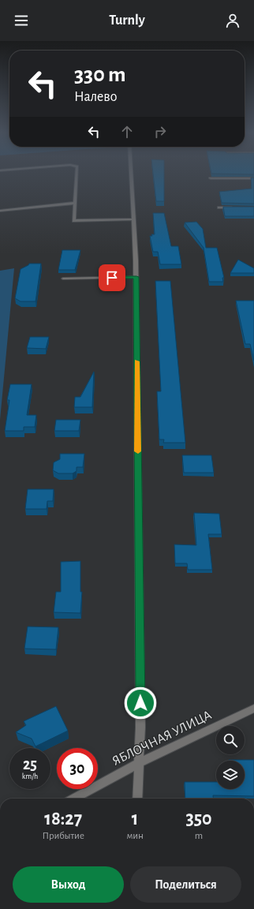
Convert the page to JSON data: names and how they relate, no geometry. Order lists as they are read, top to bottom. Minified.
{"streets":{"street":["ЯБЛОЧНАЯ УЛИЦА"]},"page":{"header":"Turnly","turn":["330 m","Налево"],"speed":"25 km/h","limit":"30","eta":["18:27","Прибытие","1","мин","350","m"],"buttons":["Выход","Поделиться"]}}
